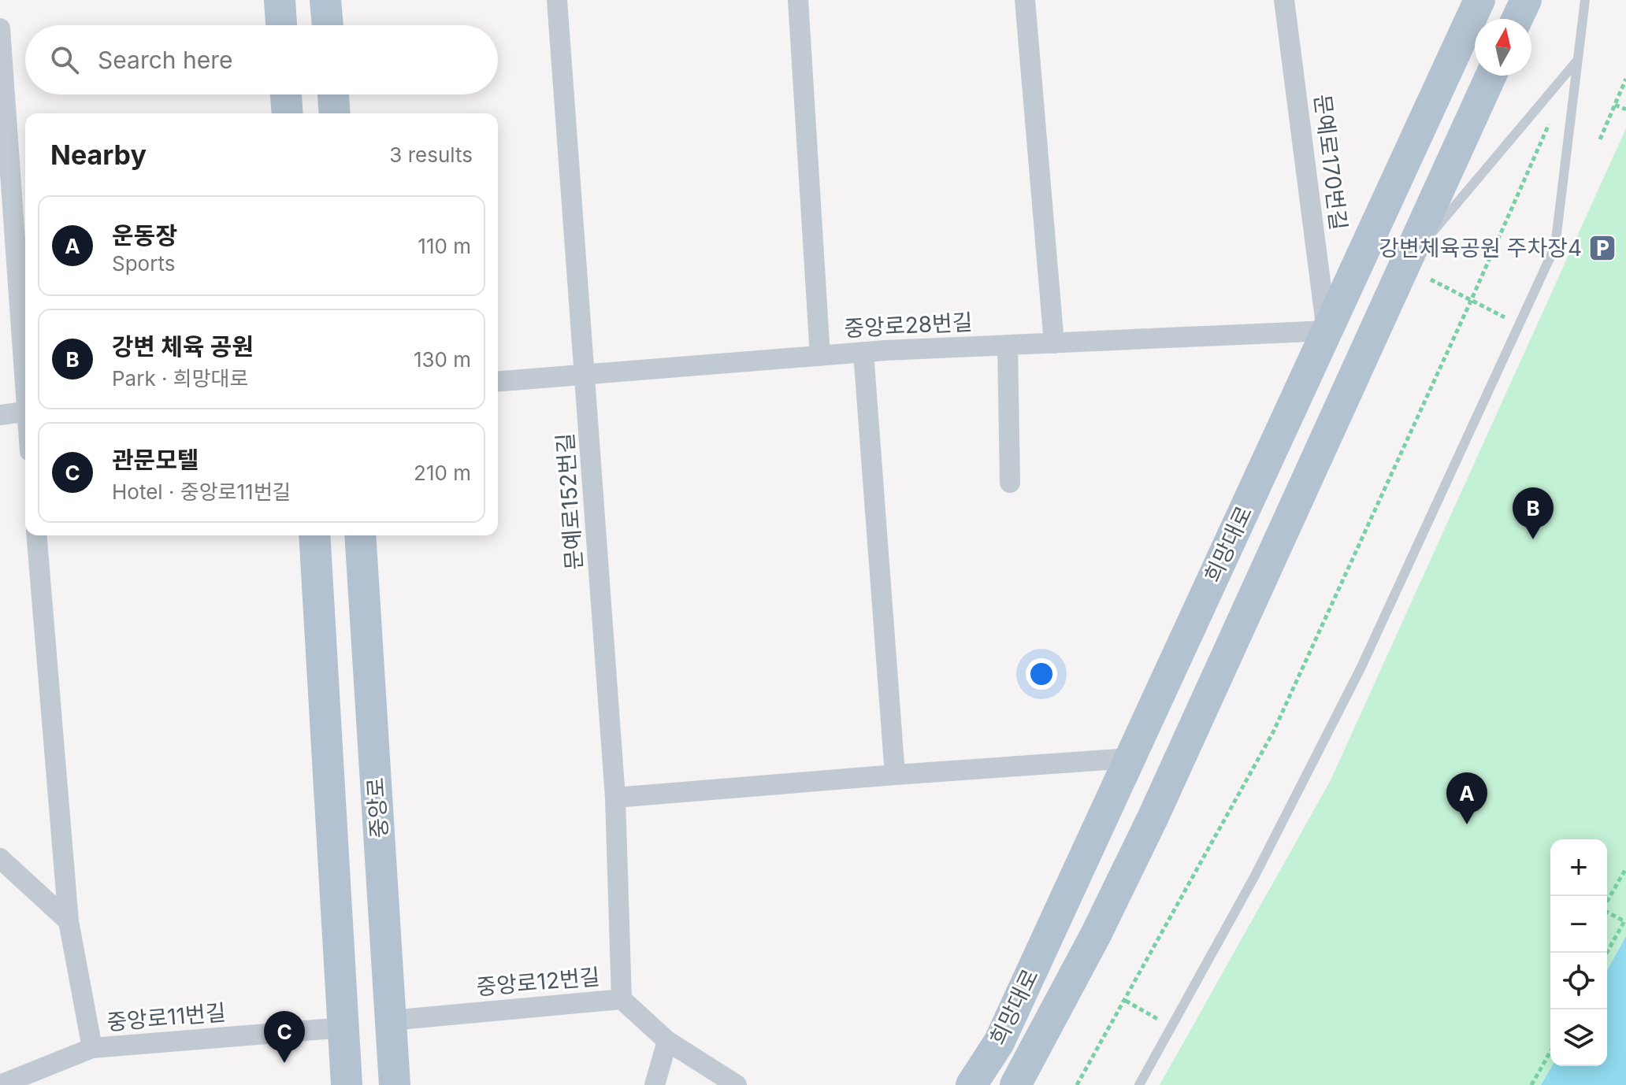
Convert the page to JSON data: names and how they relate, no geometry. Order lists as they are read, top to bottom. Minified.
{"streets":{"main road":["희망대로","중앙로"],"street":["문예로170번길","중앙로28번길","문예로152번길","중앙로12번길","중앙로11번길"]},"crossings":[["문예로170번길","중앙로28번길"],["문예로170번길","희망대로"],["중앙로28번길","문예로152번길"],["중앙로28번길","희망대로"],["문예로152번길","중앙로12번길"],["중앙로","중앙로12번길"]],"places":{"parking":["강변체육공원 주차장4"]},"north":"top","page":{"search":"Search here","heading":["Nearby","3 results"],"list":[{"mark":"A","name":"운동장","note":"Sports","value":"110 m"},{"mark":"B","name":"강변 체육 공원","note":"Park · 희망대로","value":"130 m"},{"mark":"C","name":"관문모텔","note":"Hotel · 중앙로11번길","value":"210 m"}],"pins":["B","A","C"],"map_buttons":["+","−"]}}
